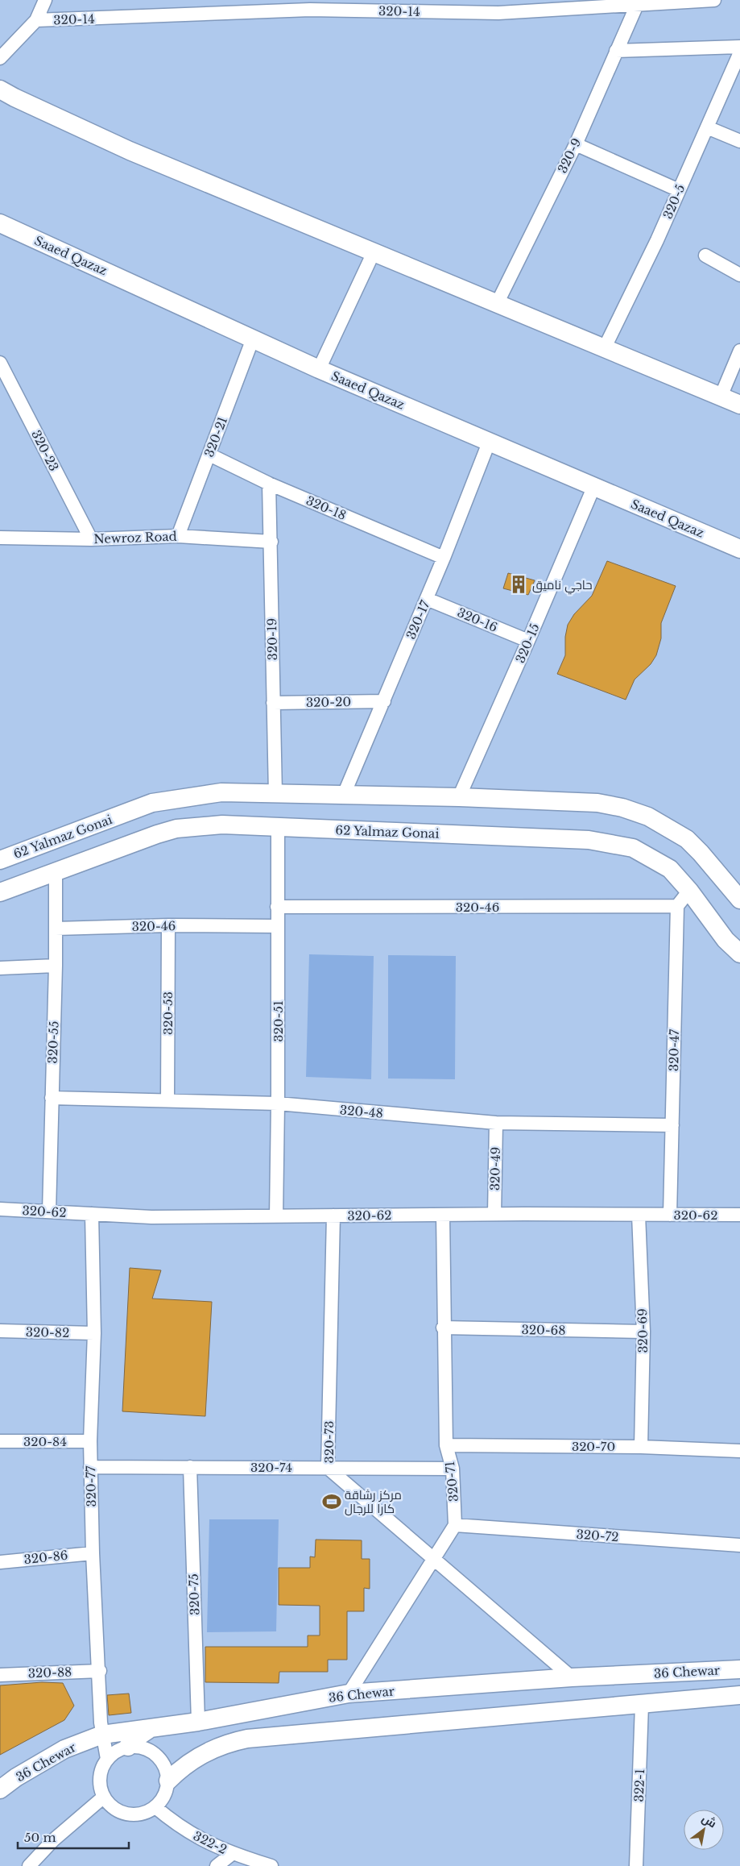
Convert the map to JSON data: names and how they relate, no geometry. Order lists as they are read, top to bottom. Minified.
{"streets":{"street":["320-14","320-9","320-5","Saaed Qazaz","320-21","320-23","320-18","Newroz Road","320-17","320-16","320-19","320-15","320-20","62 Yalmaz Gonai","320-46","320-53","320-51","320-55","320-47","320-48","320-49","320-62","320-68","320-69","320-82","320-84","320-73","320-70","320-74","320-71","320-77","320-72","320-86","320-75","36 Chewar","320-88","322-1","322-2"]},"crossings":[["320-14","320-9"],["Saaed Qazaz","320-21"],["Saaed Qazaz","320-17"],["Saaed Qazaz","320-15"],["320-21","320-18"],["320-21","Newroz Road"],["320-23","Newroz Road"],["320-18","320-17"],["320-18","320-19"],["Newroz Road","320-19"],["320-17","320-16"],["320-17","320-20"],["320-17","62 Yalmaz Gonai"],["320-16","320-15"],["320-19","320-20"],["320-19","62 Yalmaz Gonai"],["320-15","62 Yalmaz Gonai"],["62 Yalmaz Gonai","320-51"],["62 Yalmaz Gonai","320-55"],["320-46","320-53"],["320-46","320-51"],["320-46","320-55"],["320-46","320-47"],["320-53","320-48"],["320-51","320-48"],["320-51","320-62"],["320-55","320-48"],["320-55","320-62"],["320-47","320-48"],["320-47","320-62"],["320-48","320-49"],["320-49","320-62"],["320-62","320-69"],["320-62","320-73"],["320-62","320-71"],["320-62","320-77"],["320-68","320-69"],["320-68","320-71"],["320-69","320-70"],["320-82","320-77"],["320-84","320-77"],["320-73","320-74"],["320-73","36 Chewar"],["320-70","320-71"],["320-74","320-71"],["320-74","320-77"],["320-74","320-75"],["320-71","320-72"],["320-77","320-86"],["320-77","36 Chewar"],["320-77","320-88"],["320-77","322-2"],["320-75","36 Chewar"]],"places":{"building":["حاجي ناميق"],"sports":["مركز رشاقة كارا للرجال"]},"scale_bar":"50 m","north":"top right"}
